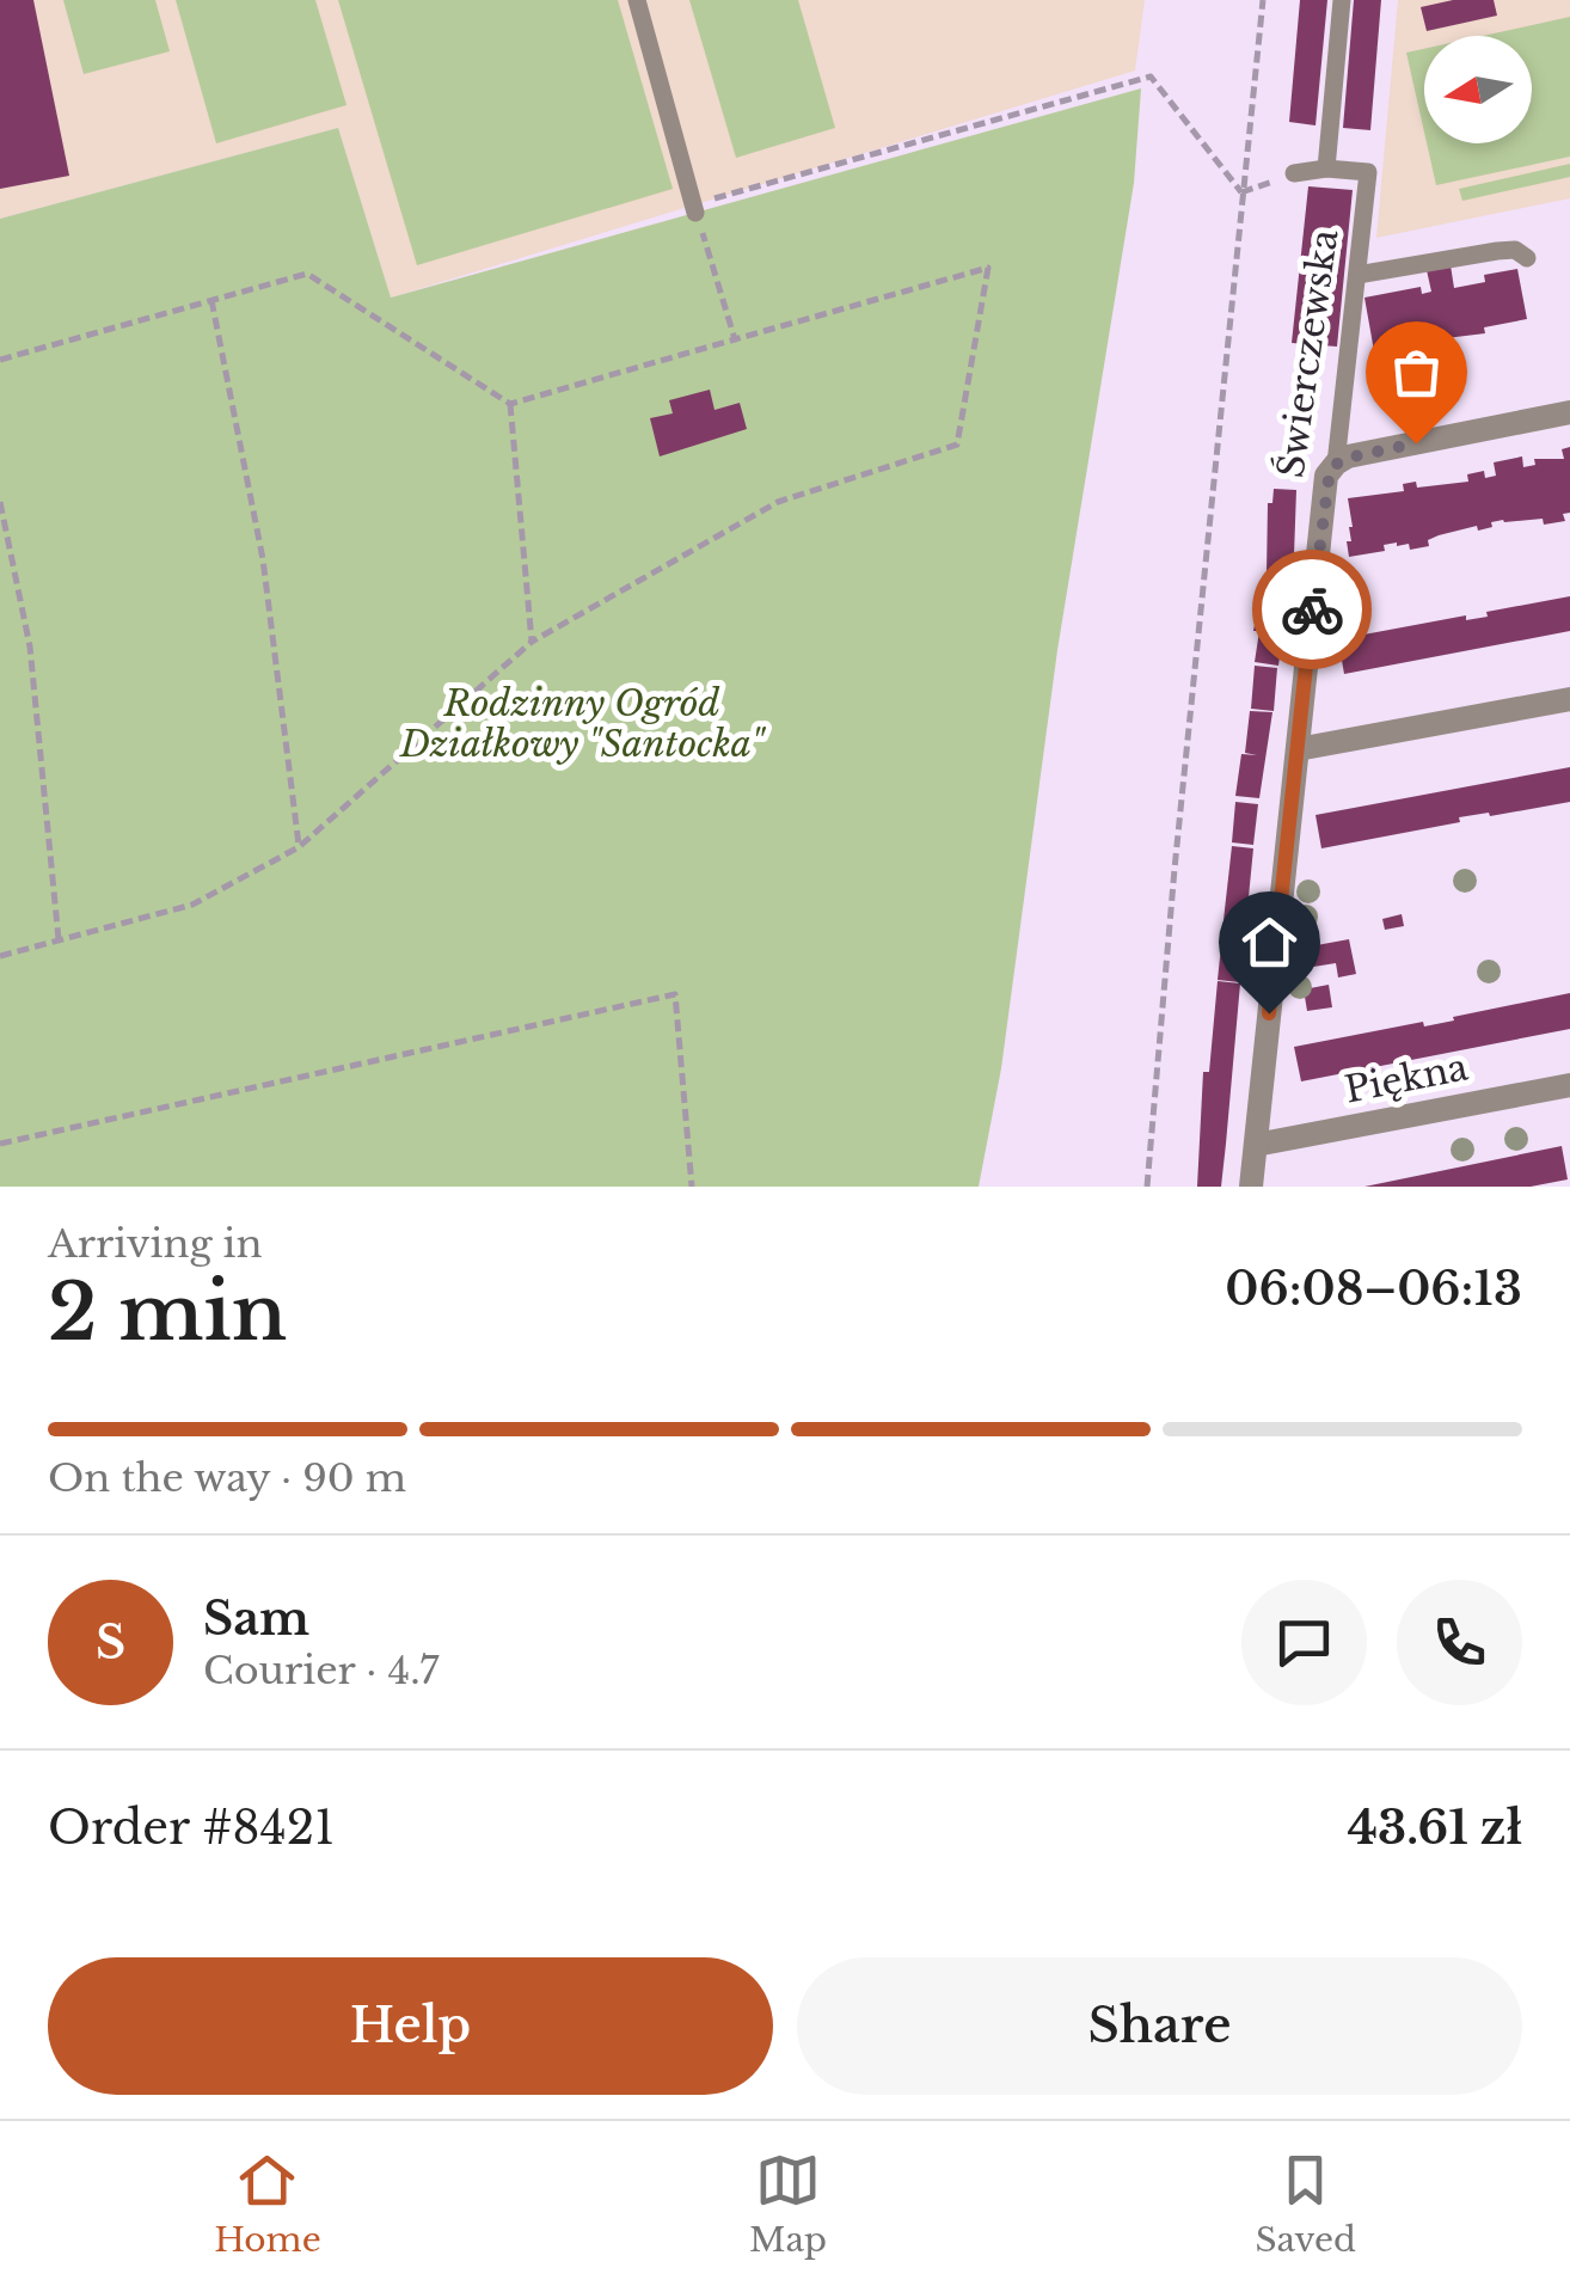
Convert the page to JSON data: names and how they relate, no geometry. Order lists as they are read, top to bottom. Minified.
{"streets":{"street":["Świerczewska","Piękna"]},"crossings":[["Świerczewska","Piękna"]],"parks":["Rodzinny Ogród Działkowy \"Santocka\""],"north":"left","page":{"heading":["2 min","Arriving in","06:08–06:13"],"panel":["Sam","Courier · 4.7","Order #8421","43.61 zł"],"bar":"On the way · 90 m","round":"S","buttons":["Help","Share"],"tabs":["Home","Map","Saved"]}}
